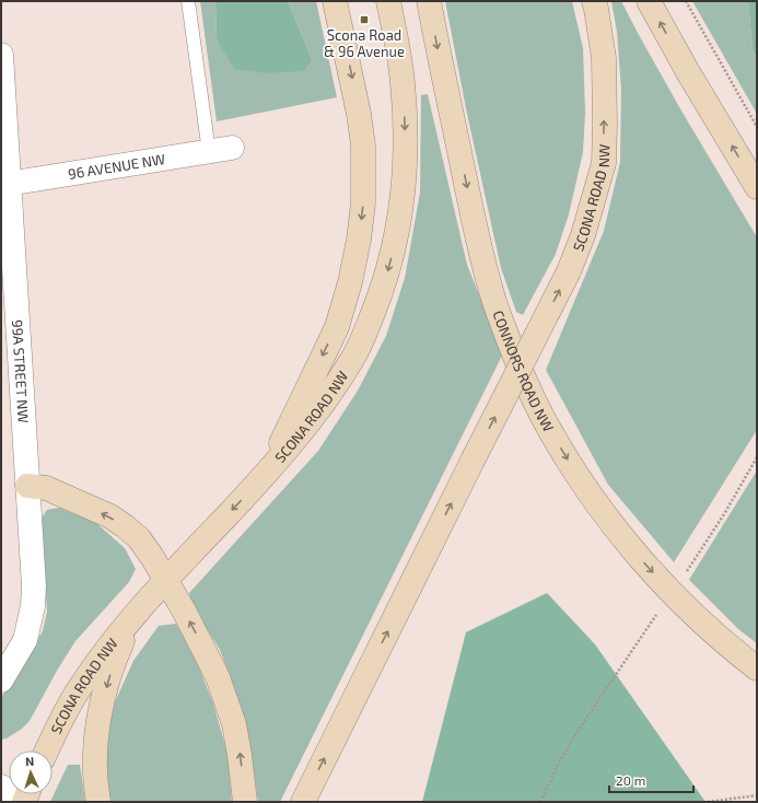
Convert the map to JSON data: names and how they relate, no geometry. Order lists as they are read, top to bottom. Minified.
{"streets":{"main road":["SCONA ROAD NW","CONNORS ROAD NW"],"street":["96 AVENUE NW","99A STREET NW"]},"crossings":[["96 AVENUE NW","99A STREET NW"]],"one_way":["CONNORS ROAD NW"],"places":{"transit":["Scona Road & 96 Avenue"]},"scale_bar":"20 m","north":"top"}
